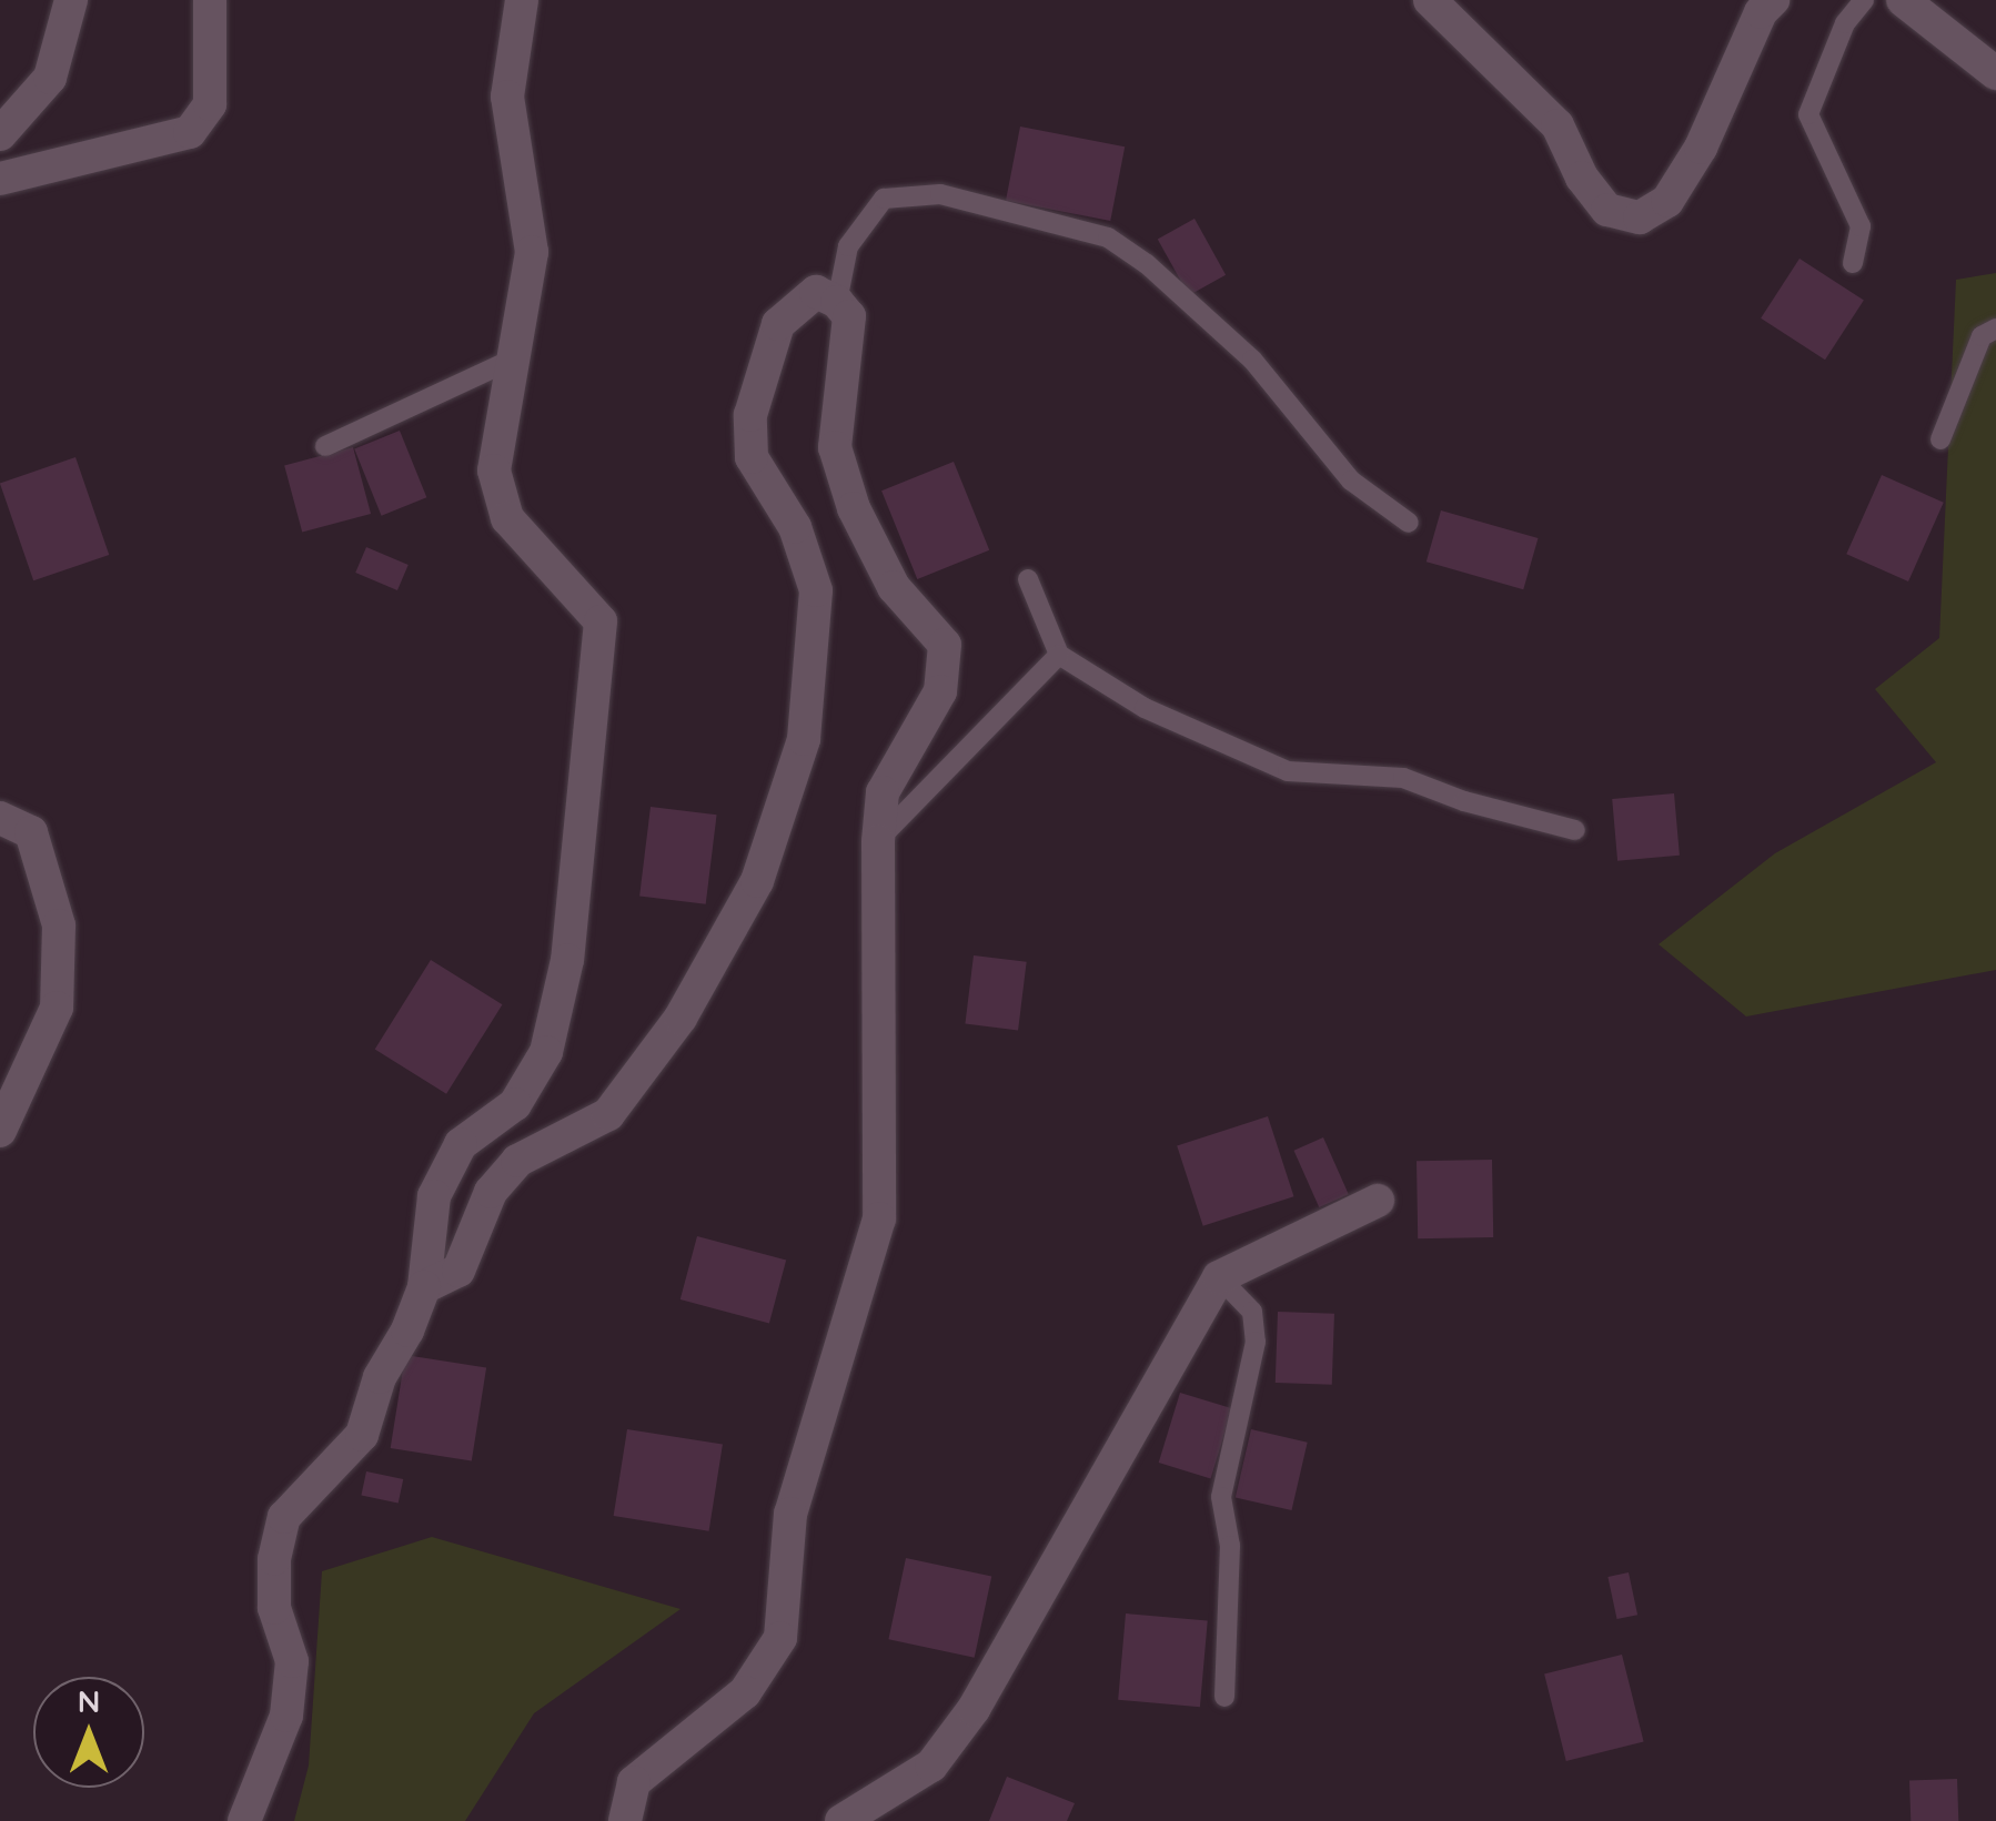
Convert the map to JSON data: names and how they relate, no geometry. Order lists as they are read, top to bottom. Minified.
{"north":"top"}
